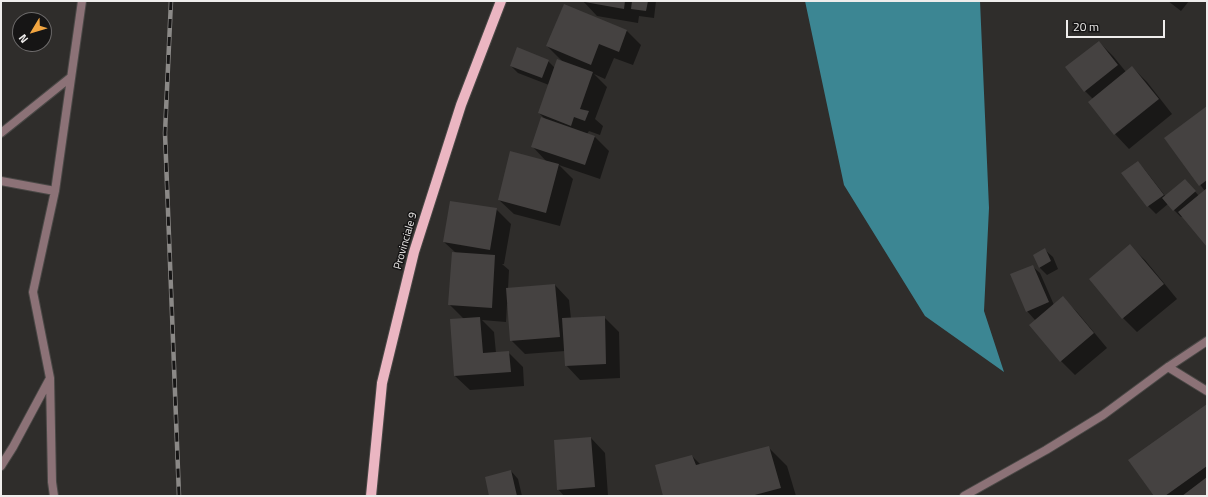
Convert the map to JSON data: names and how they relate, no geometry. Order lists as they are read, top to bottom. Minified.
{"streets":{"main road":["Provinciale 9"]},"scale_bar":"20 m","north":"bottom left"}
